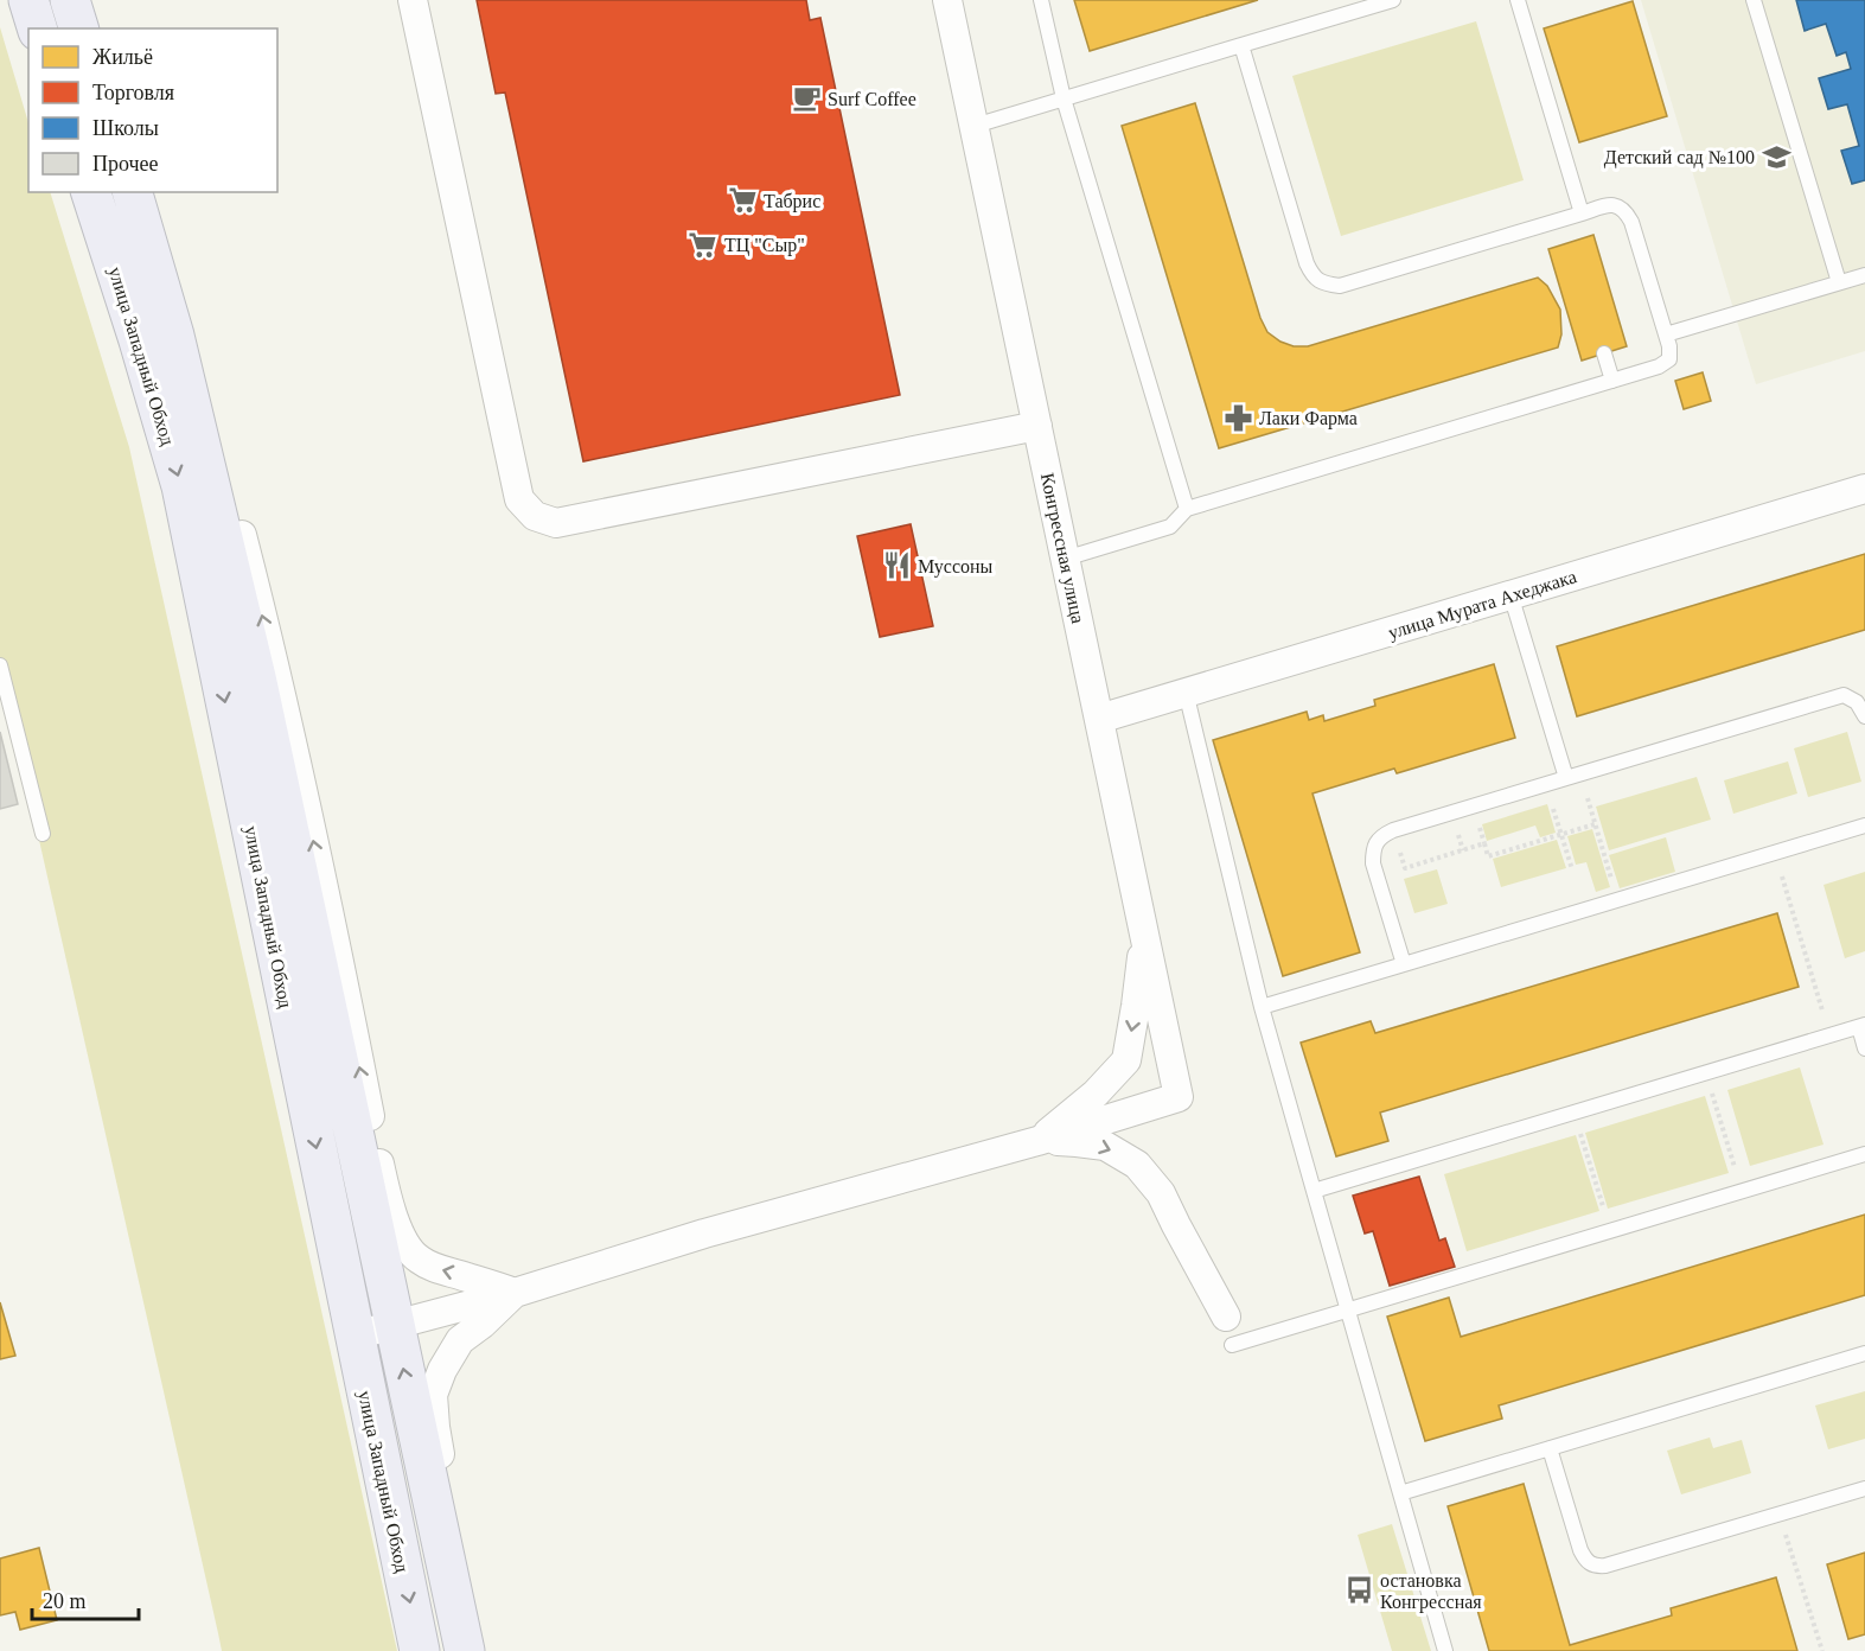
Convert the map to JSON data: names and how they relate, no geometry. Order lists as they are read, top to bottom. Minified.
{"streets":{"highway":["улица Западный Обход"],"street":["Конгрессная улица","улица Мурата Ахеджака"]},"crossings":[["Конгрессная улица","улица Мурата Ахеджака"]],"places":{"cafe":["Surf Coffee"],"school or university":["Детский сад №100"],"supermarket":["Табрис","ТЦ \"Сыр\""],"pharmacy":["Лаки Фарма"],"restaurant":["Муссоны"],"bus stop":["остановка Конгрессная"]},"legend":["Жильё","Торговля","Школы","Прочее"],"scale_bar":"20 m"}
